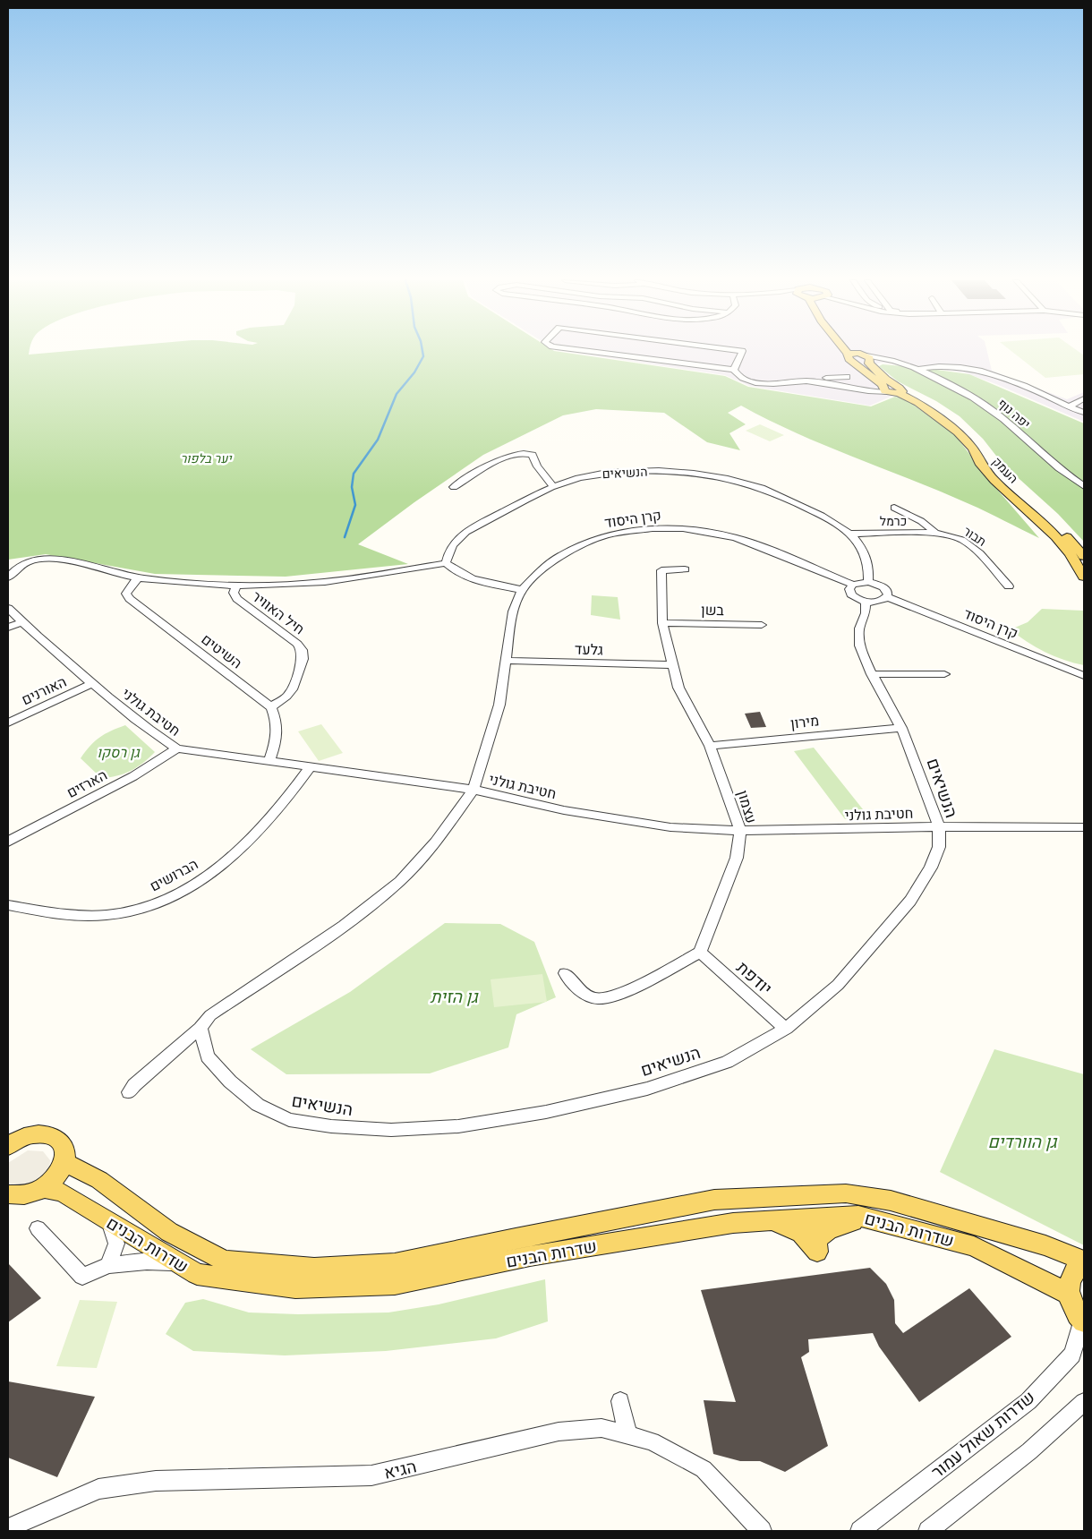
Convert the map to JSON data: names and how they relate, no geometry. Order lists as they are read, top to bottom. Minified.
{"streets":{"main road":["העמק","שדרות הבנים"],"street":["יפה נוף","הנשיאים","קרן היסוד","כרמל","תבור","בשן","חיל האוויר","גלעד","השיטים","האורנים","חטיבת גולני","מירון","הארזים","עצמון","הברושים","יודפת","שדרות שאול עמור","הגיא"]},"crossings":[["יפה נוף","העמק"],["הנשיאים","קרן היסוד"],["הנשיאים","כרמל"],["הנשיאים","חטיבת גולני"],["הנשיאים","מירון"],["הנשיאים","יודפת"],["קרן היסוד","גלעד"],["קרן היסוד","חטיבת גולני"],["כרמל","תבור"],["בשן","עצמון"],["חיל האוויר","השיטים"],["גלעד","עצמון"],["האורנים","חטיבת גולני"],["חטיבת גולני","הארזים"],["חטיבת גולני","עצמון"],["חטיבת גולני","הברושים"],["מירון","עצמון"],["עצמון","יודפת"]],"parks":["יער בלפור","גן רסקו","גן הזית","גן הוורדים"]}
